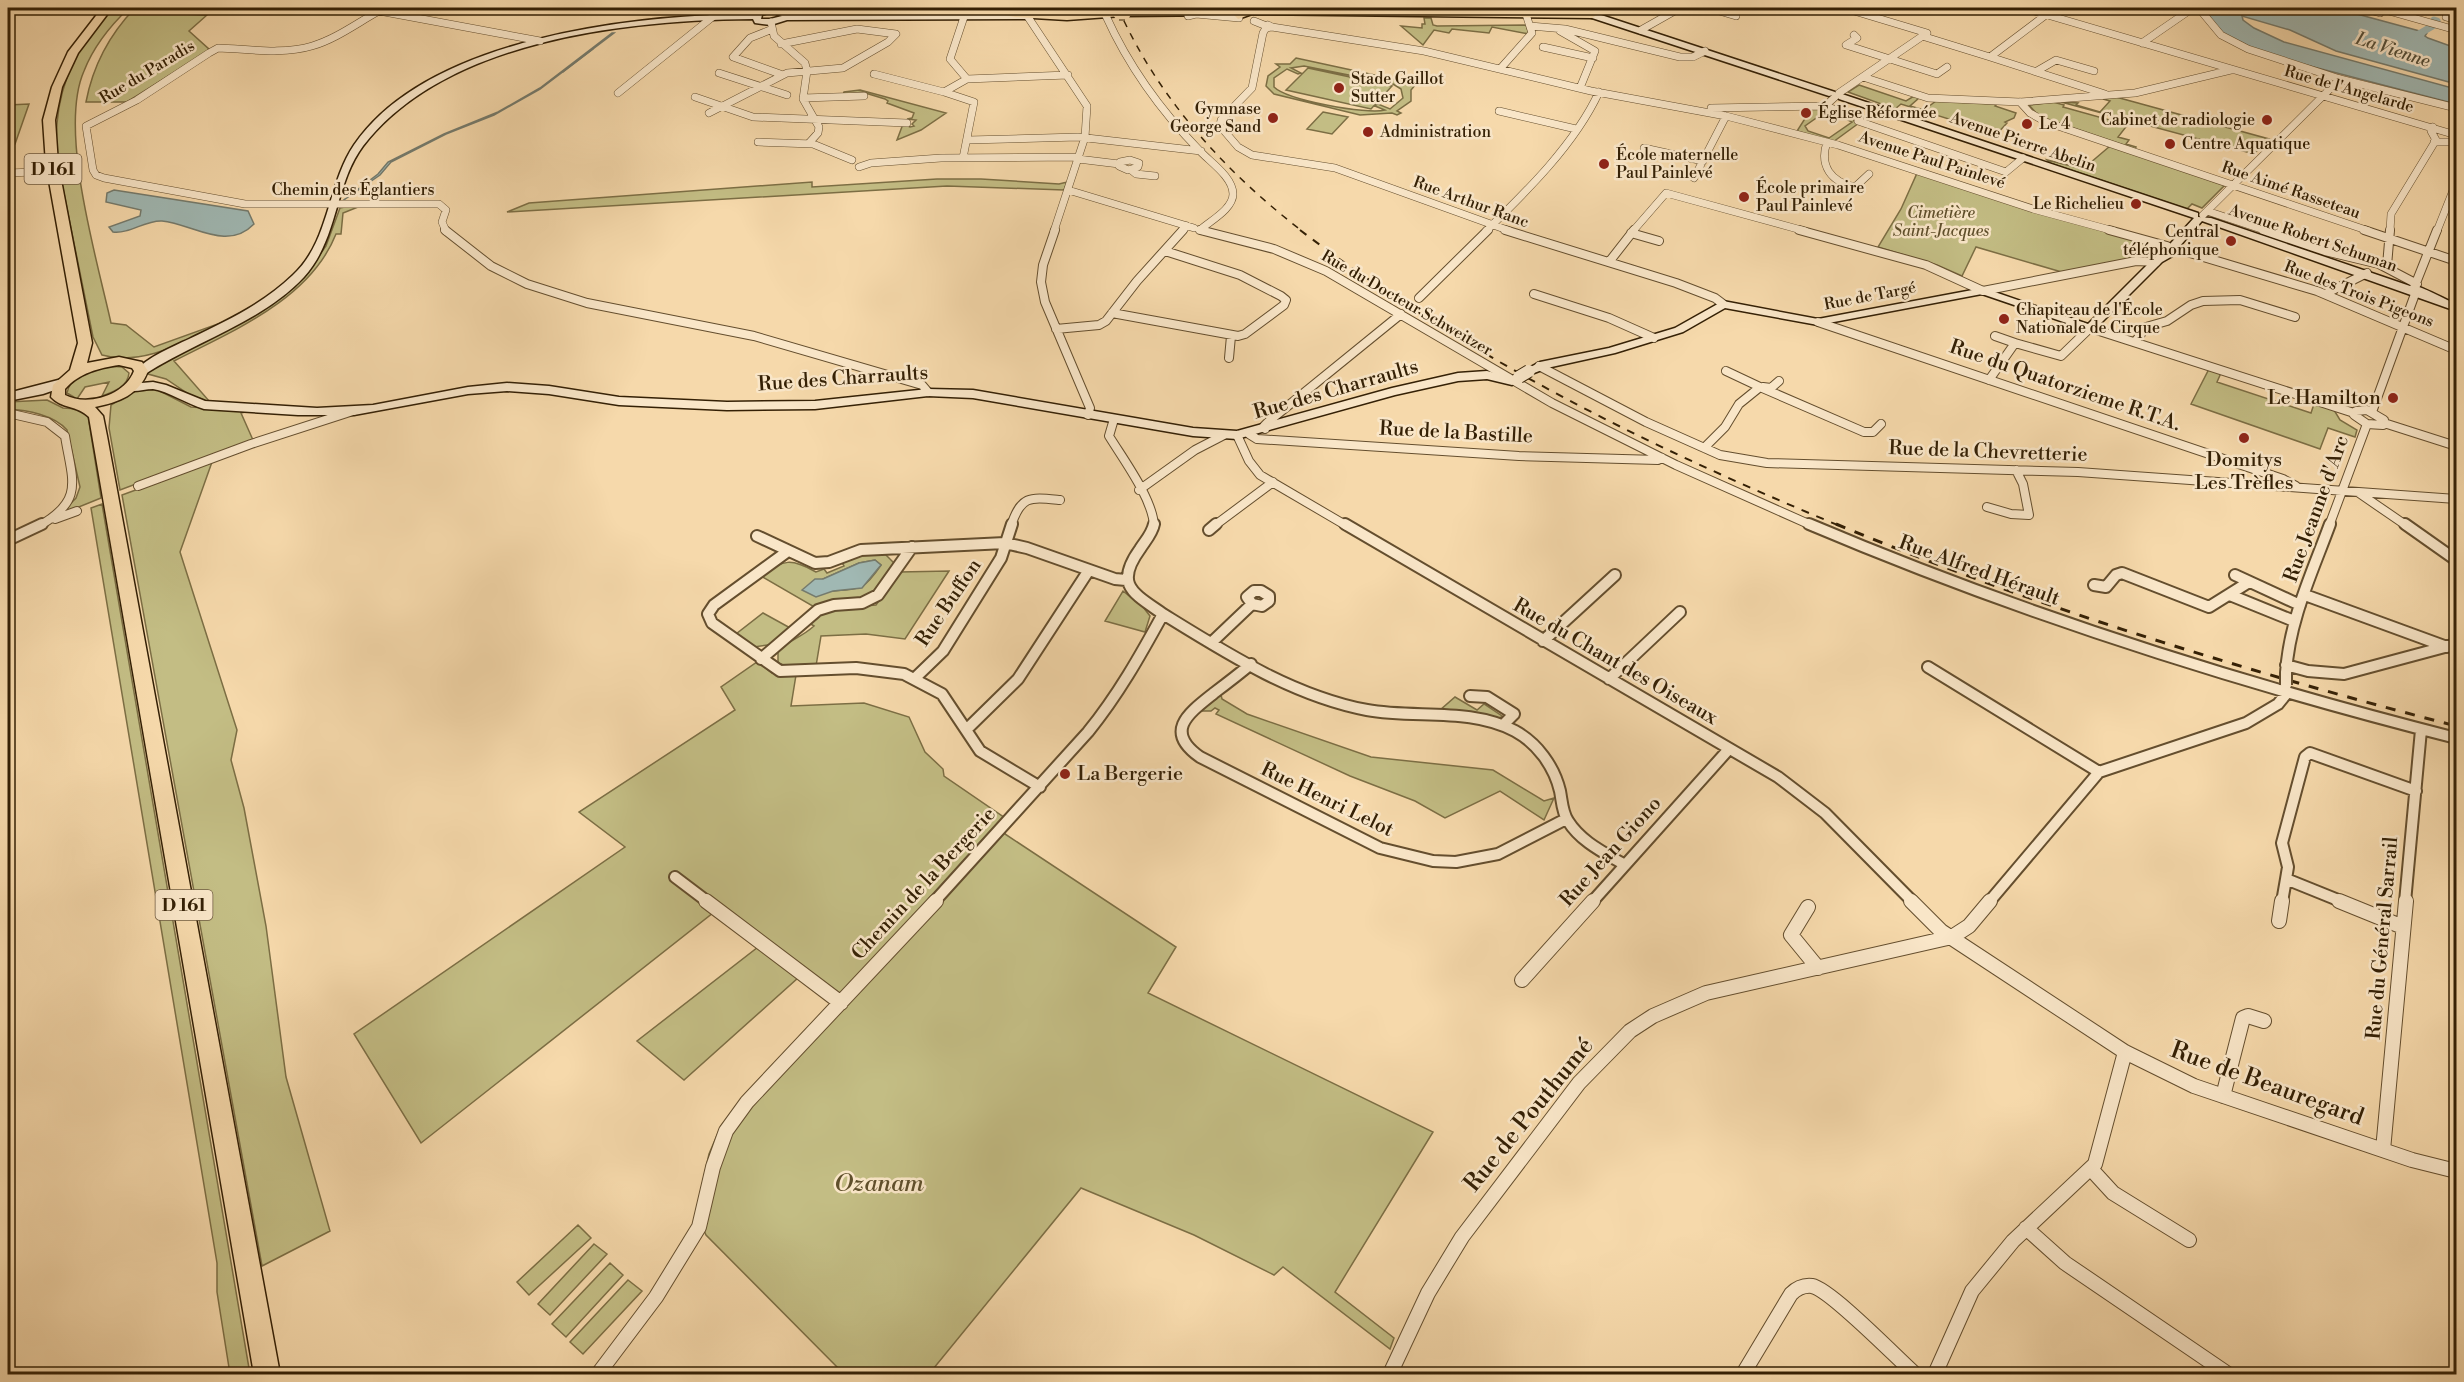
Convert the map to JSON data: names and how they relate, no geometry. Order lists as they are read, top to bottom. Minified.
{"streets":{"main road":["D 161"],"street":["Rue du Paradis","Rue de l'Angelarde","Avenue Pierre Abelin","Avenue Paul Painlevé","Chemin des Églantiers","Rue Aimé Rasseteau","Rue Arthur Ranc","Avenue Robert Schuman","Rue des Trois Pigeons","Rue de Targé","Rue du Docteur Schweitzer","Rue des Charraults","Rue du Quatorzieme R.T.A.","Rue de la Bastille","Rue de la Chevretterie","Rue Jeanne d'Arc","Rue Alfred Hérault","Rue Buffon","Rue du Chant des Oiseaux","Rue Henri Lelot","Rue Jean Giono","Chemin de la Bergerie","Rue du Général Sarrail","Rue de Beauregard","Rue de Pouthumé"]},"crossings":[["Rue du Paradis","Chemin des Églantiers"],["Avenue Pierre Abelin","Avenue Robert Schuman"],["Avenue Paul Painlevé","Rue Arthur Ranc"],["Avenue Paul Painlevé","Rue des Trois Pigeons"],["Chemin des Églantiers","Rue des Charraults"],["Rue Arthur Ranc","Rue de Targé"],["Rue de Targé","Rue du Quatorzieme R.T.A."],["Rue du Docteur Schweitzer","Rue des Charraults"],["Rue des Charraults","Rue de la Bastille"],["Rue des Charraults","Rue de la Chevretterie"],["Rue des Charraults","Rue Alfred Hérault"],["Rue des Charraults","Rue du Chant des Oiseaux"],["Rue du Quatorzieme R.T.A.","Rue de la Chevretterie"],["Rue de la Bastille","Rue Alfred Hérault"],["Rue de la Bastille","Rue du Chant des Oiseaux"],["Rue de la Chevretterie","Rue Jeanne d'Arc"],["Rue de la Chevretterie","Rue Alfred Hérault"],["Rue Jeanne d'Arc","Rue Alfred Hérault"],["Rue Alfred Hérault","Rue du Général Sarrail"],["Rue du Chant des Oiseaux","Rue Jean Giono"],["Rue du Chant des Oiseaux","Rue de Beauregard"],["Rue du Chant des Oiseaux","Rue de Pouthumé"],["Rue du Général Sarrail","Rue de Beauregard"],["Rue de Beauregard","Rue de Pouthumé"]],"water":["La Vienne"],"parks":["Cimetière Saint-Jacques","Ozanam"],"places":["Stade Gaillot Sutter","Église Réformée","Gymnase George Sand","Cabinet de radiologie","Le 4","Administration","Centre Aquatique","École maternelle Paul Painlevé","École primaire Paul Painlevé","Le Richelieu","Central téléphonique","Chapiteau de l'École Nationale de Cirque","Le Hamilton","Domitys Les Trèfles","La Bergerie"]}
